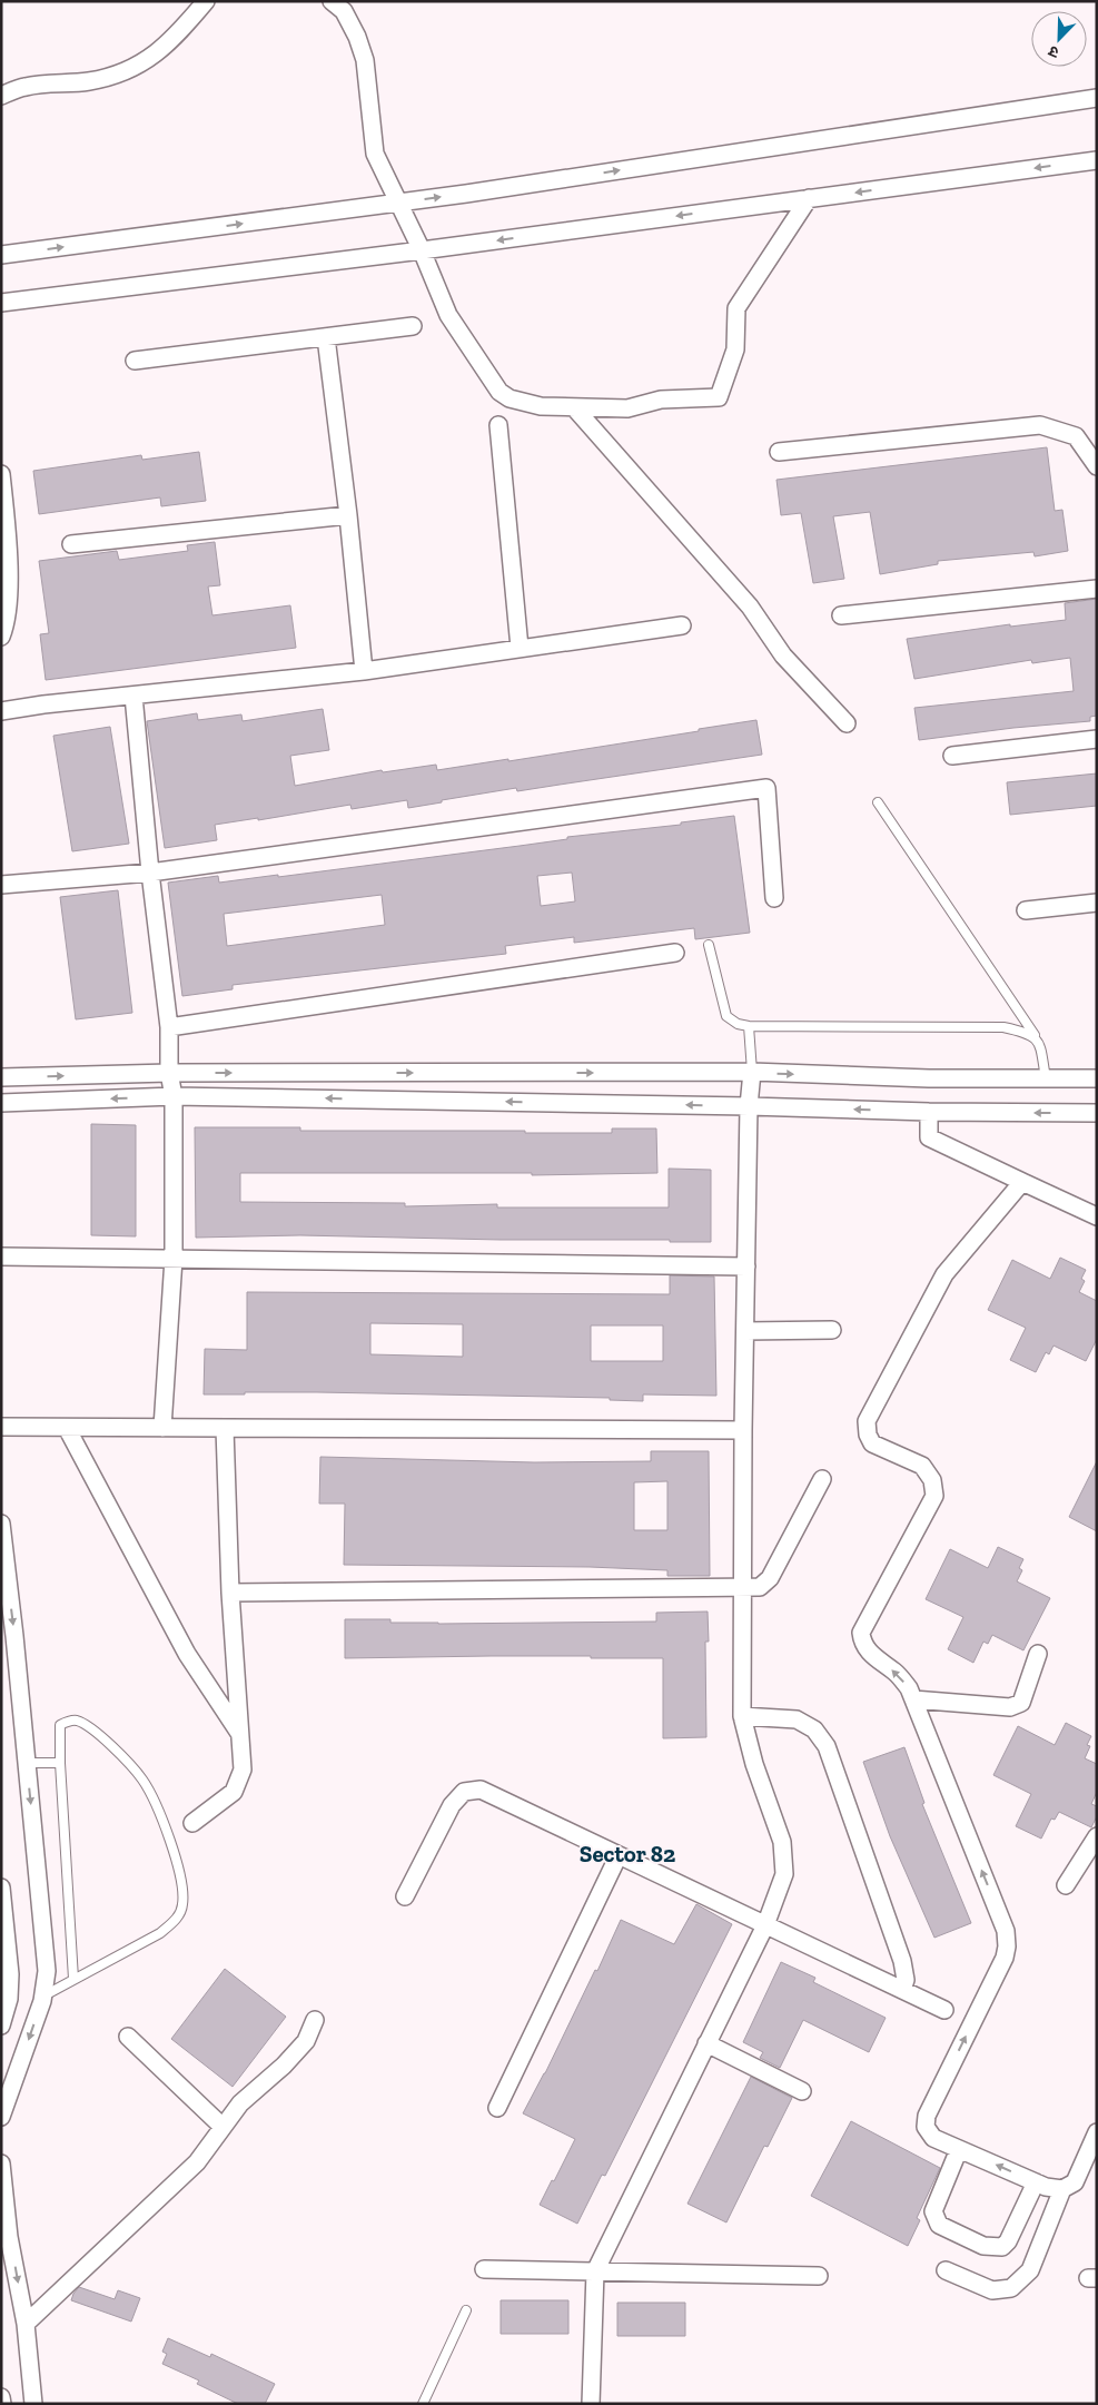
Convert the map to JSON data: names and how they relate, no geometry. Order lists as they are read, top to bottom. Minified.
{"districts":["Sector 82"],"north":"bottom left"}
